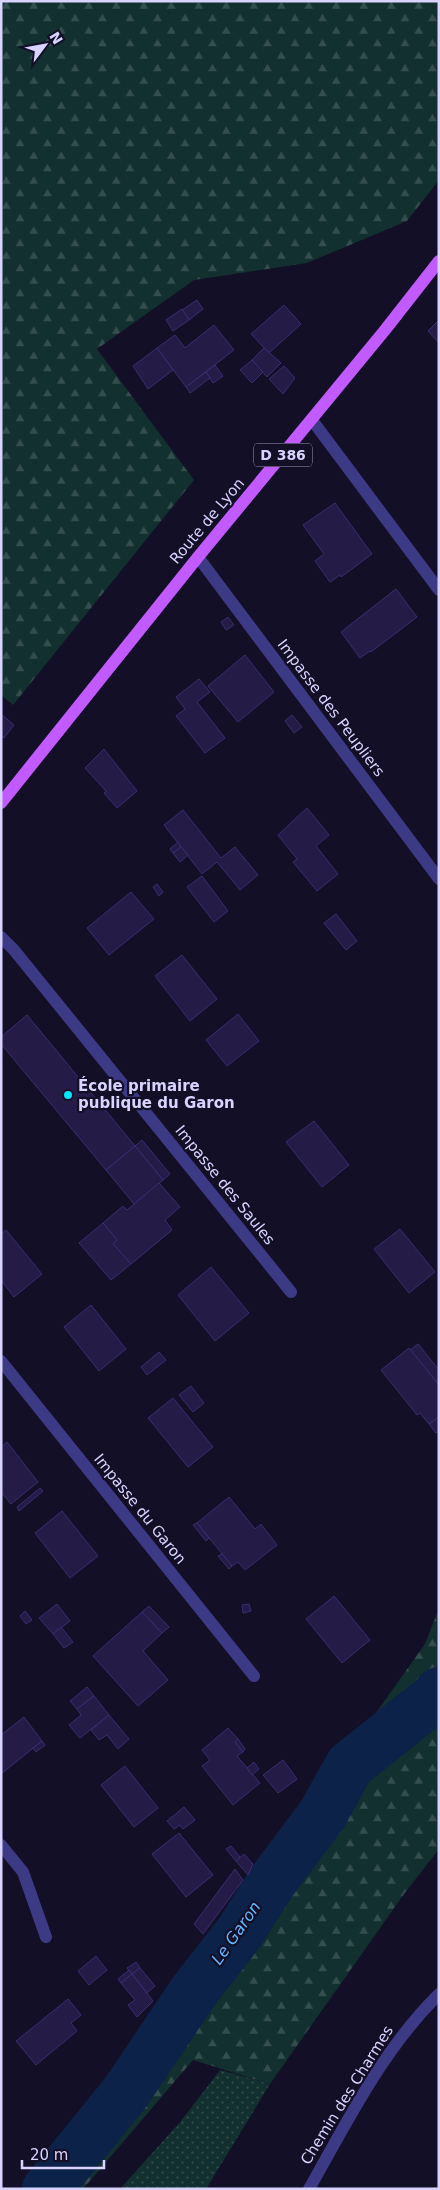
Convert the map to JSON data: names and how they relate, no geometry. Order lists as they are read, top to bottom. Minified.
{"streets":{"main road":["D 386","Route de Lyon"],"street":["Impasse des Peupliers","Impasse des Saules","Impasse du Garon","Chemin des Charmes"]},"crossings":[["Route de Lyon","Impasse des Peupliers"]],"water":["Le Garon"],"places":["École primaire publique du Garon"],"scale_bar":"20 m","north":"top right"}
